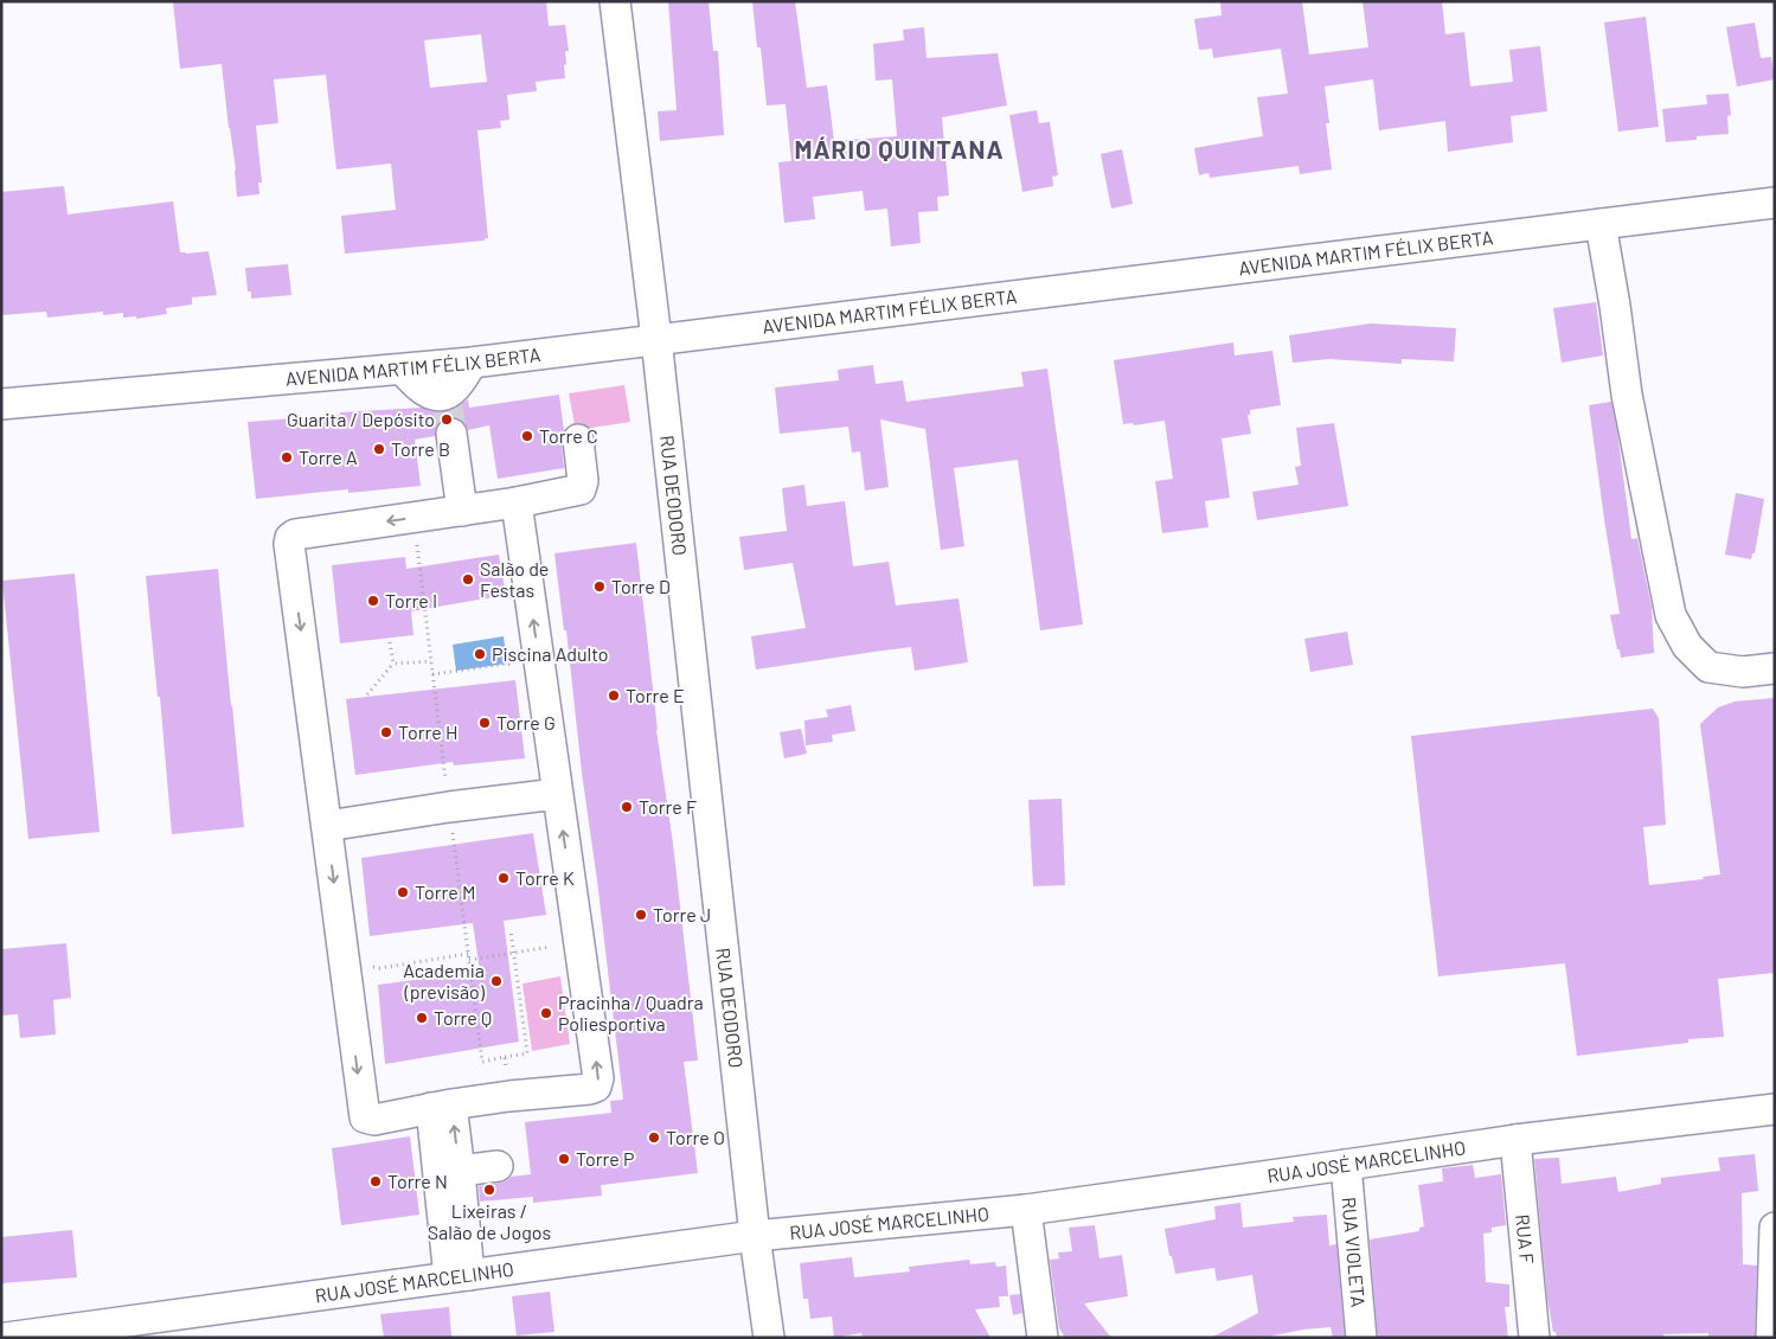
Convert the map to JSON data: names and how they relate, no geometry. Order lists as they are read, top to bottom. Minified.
{"streets":{"street":["AVENIDA MARTIM FÉLIX BERTA","RUA DEODORO","RUA JOSÉ MARCELINHO","RUA F","RUA VIOLETA"]},"crossings":[["AVENIDA MARTIM FÉLIX BERTA","RUA DEODORO"],["RUA DEODORO","RUA JOSÉ MARCELINHO"],["RUA JOSÉ MARCELINHO","RUA F"],["RUA JOSÉ MARCELINHO","RUA VIOLETA"]],"districts":["MÁRIO QUINTANA"],"places":["Guarita / Depósito","Torre C","Torre B","Torre A","Salão de Festas","Torre D","Torre I","Piscina Adulto","Torre E","Torre G","Torre H","Torre F","Torre K","Torre M","Torre J","Academia (previsão)","Pracinha / Quadra Poliesportiva","Torre Q","Torre O","Torre P","Torre N","Lixeiras / Salão de Jogos"]}
